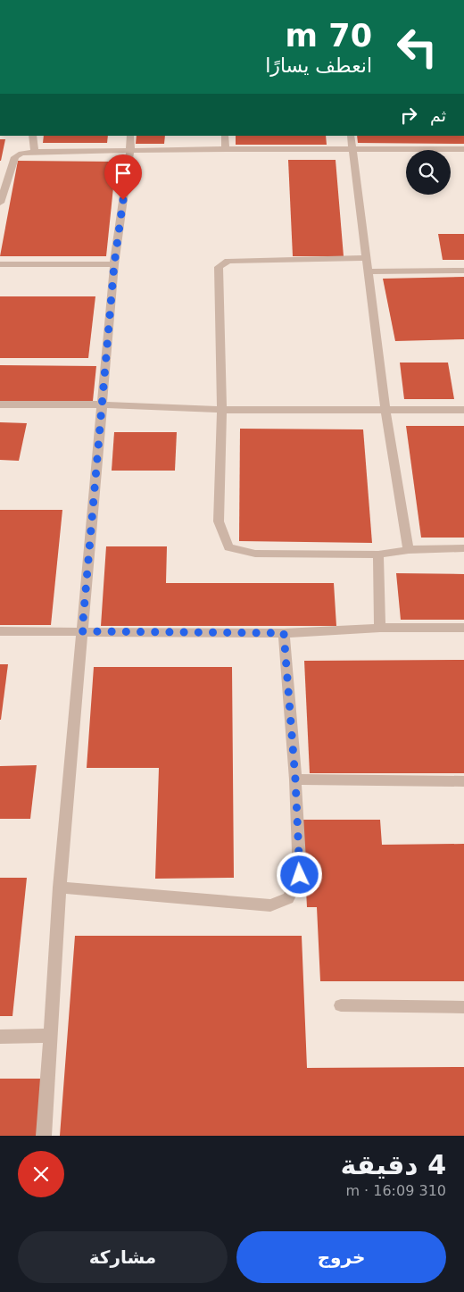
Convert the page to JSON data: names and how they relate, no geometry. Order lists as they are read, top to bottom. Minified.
{"page":{"turn":["70 m","انعطف يسارًا"],"then":"ثم","heading":["4 دقيقة","310 m · 16:09"],"buttons":["خروج","مشاركة"]}}
